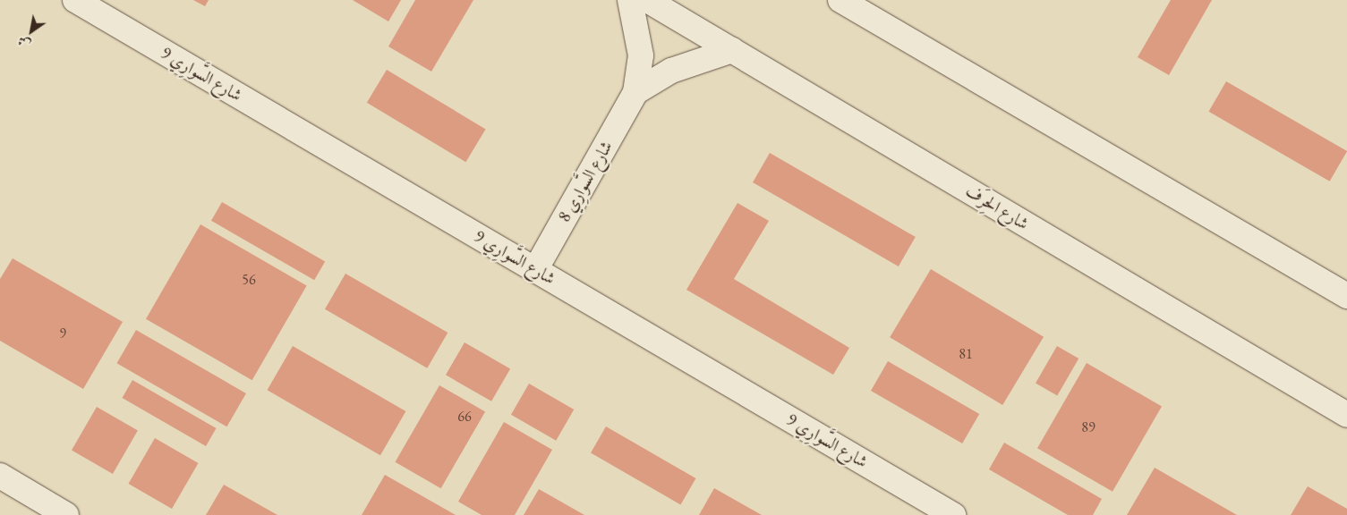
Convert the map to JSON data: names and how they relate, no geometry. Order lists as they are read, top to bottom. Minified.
{"streets":{"street":["شارع السَّوارِي 9","شارع السَّوارِي 8","شارع الحِرَف"]},"crossings":[["شارع السَّوارِي 9","شارع السَّوارِي 8"],["شارع السَّوارِي 8","شارع الحِرَف"]],"house_numbers":["56","9","81","66","89"],"north":"bottom left"}
